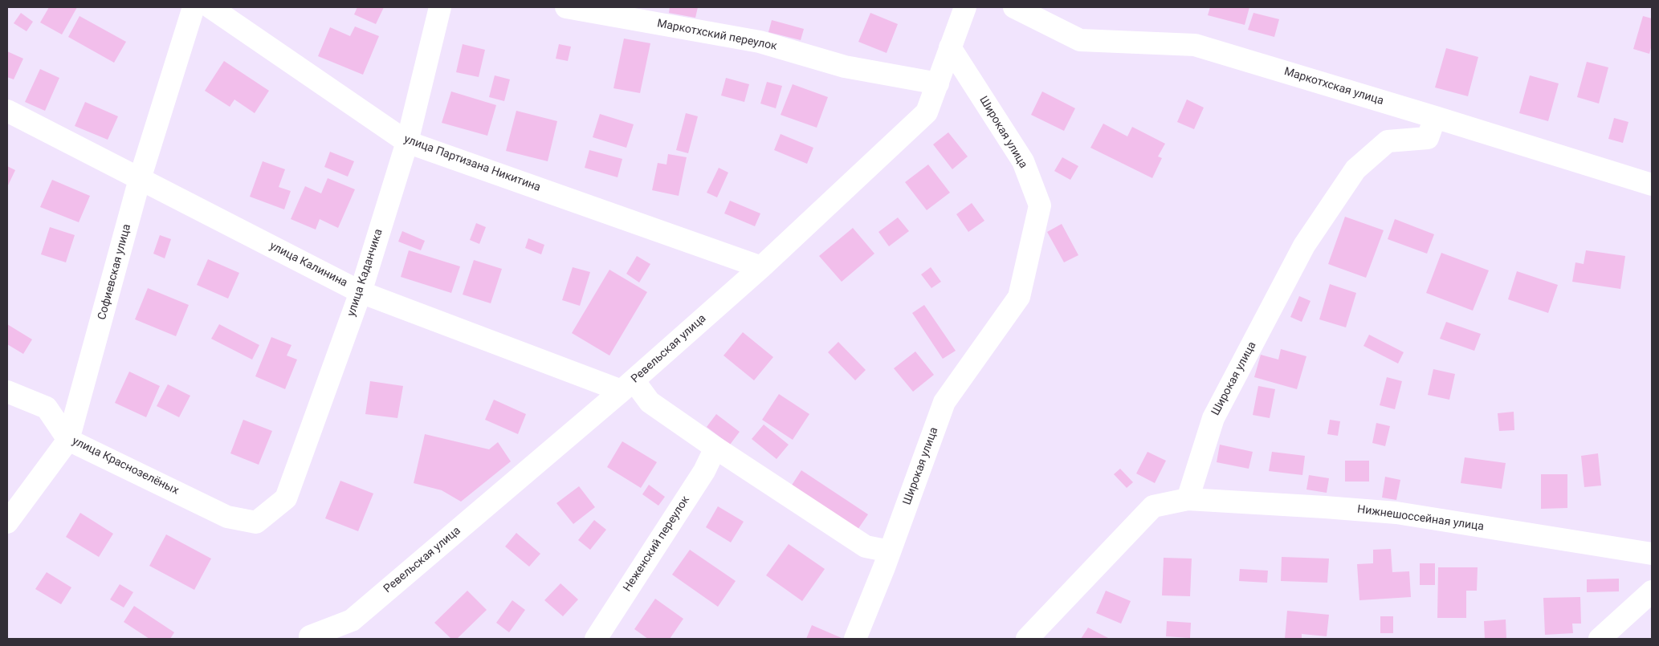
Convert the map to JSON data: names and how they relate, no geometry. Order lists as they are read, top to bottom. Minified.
{"streets":{"street":["Маркотхский переулок","Маркотхская улица","Широкая улица","улица Партизана Никитина","улица Калинина","Софиевская улица","улица Каданчика","Ревельская улица","улица Краснозелёных","Нижнешоссейная улица","Неженский переулок"]},"crossings":[["Маркотхский переулок","Ревельская улица"],["Маркотхская улица","Широкая улица"],["Широкая улица","Ревельская улица"],["Широкая улица","Нижнешоссейная улица"],["улица Партизана Никитина","улица Каданчика"],["улица Партизана Никитина","Ревельская улица"],["улица Калинина","Софиевская улица"],["улица Калинина","улица Каданчика"],["улица Калинина","Ревельская улица"],["Софиевская улица","улица Краснозелёных"],["улица Каданчика","улица Краснозелёных"]]}
